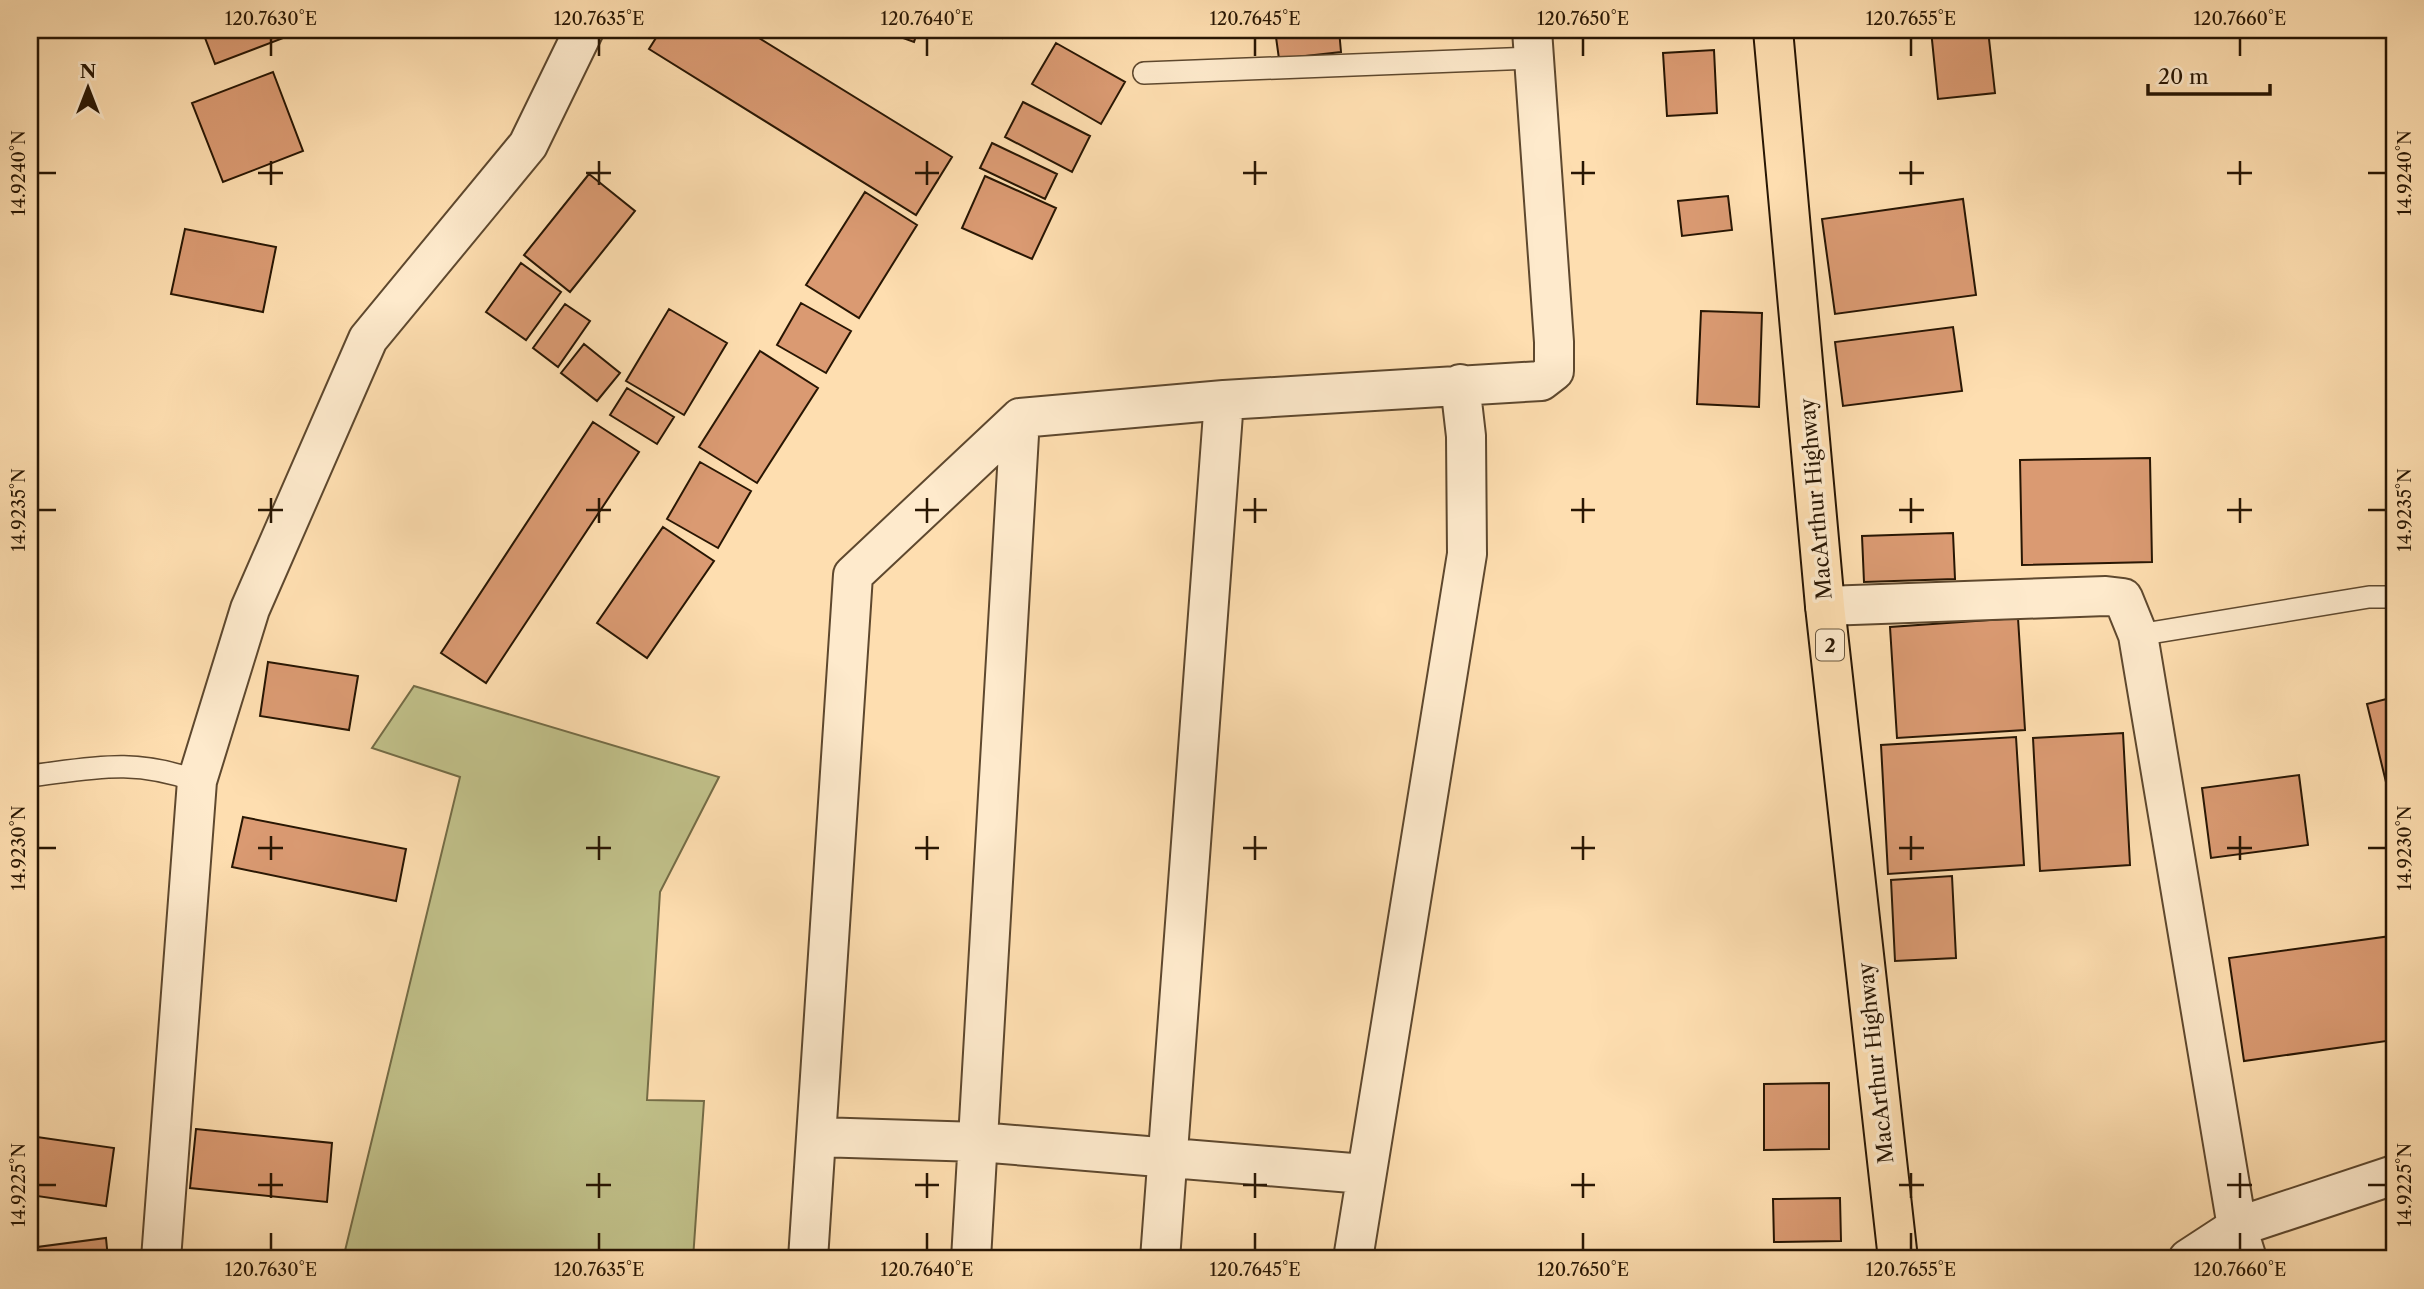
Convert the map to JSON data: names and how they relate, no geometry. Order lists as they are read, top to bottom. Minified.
{"streets":{"highway":["MacArthur Highway","2"]},"scale_bar":"20 m","north":"top","coordinates":["120.7630°E","120.7635°E","120.7640°E","120.7645°E","120.7650°E","120.7655°E","120.7660°E","14.9240°N","14.9235°N","14.9230°N","14.9225°N"]}
